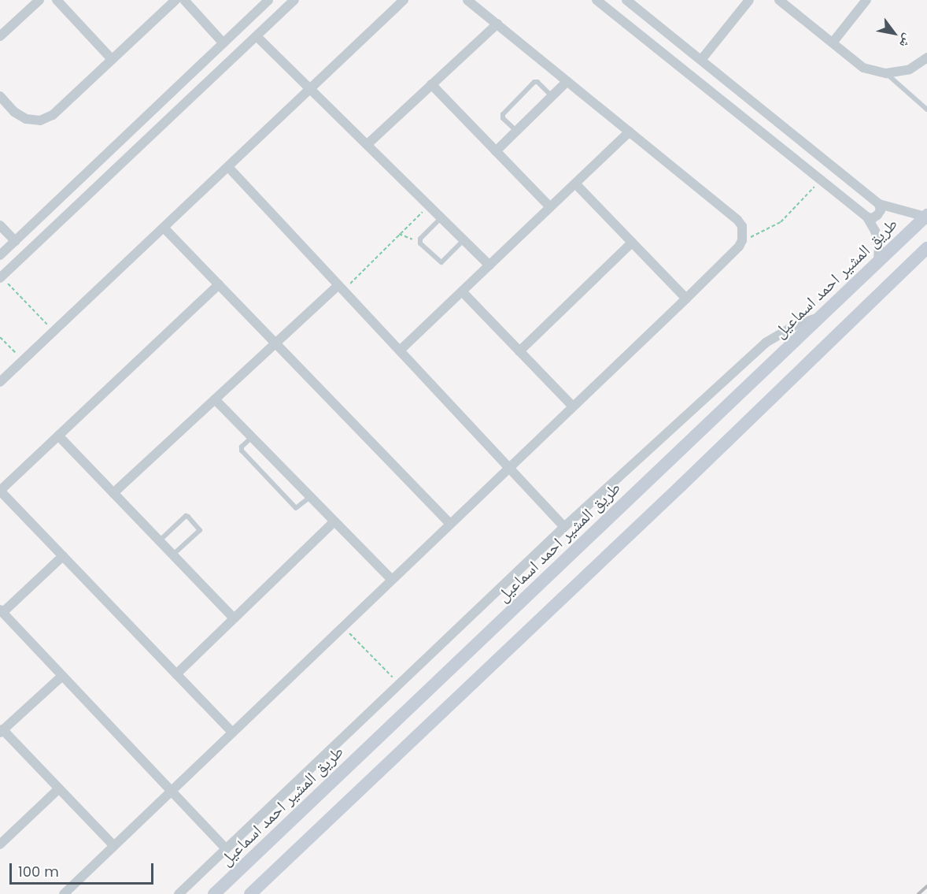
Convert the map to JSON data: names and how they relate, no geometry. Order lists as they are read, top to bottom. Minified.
{"streets":{"street":["طريق المشير احمد اسماعيل"]},"scale_bar":"100 m","north":"bottom right"}
